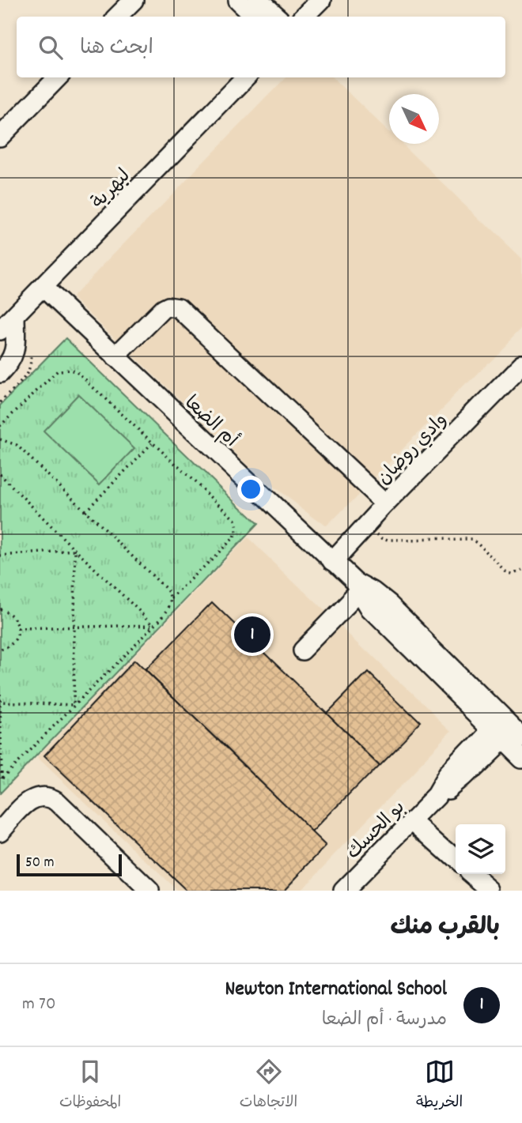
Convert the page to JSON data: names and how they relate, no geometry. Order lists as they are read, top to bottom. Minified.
{"streets":{"street":["لبهرية","أم الضعا","وادي روضان","بو الحسك"]},"crossings":[["لبهرية","أم الضعا"],["أم الضعا","وادي روضان"],["أم الضعا","بو الحسك"]],"scale_bar":"50 m","north":"bottom right","page":{"search":"ابحث هنا","pins":"1","scale":"50 m","heading":"بالقرب منك","list":[{"mark":"1","name":"Newton International School","note":"مدرسة · أم الضعا","value":"70 m"}],"nav":["الخريطة","الاتجاهات","المحفوظات"]}}
